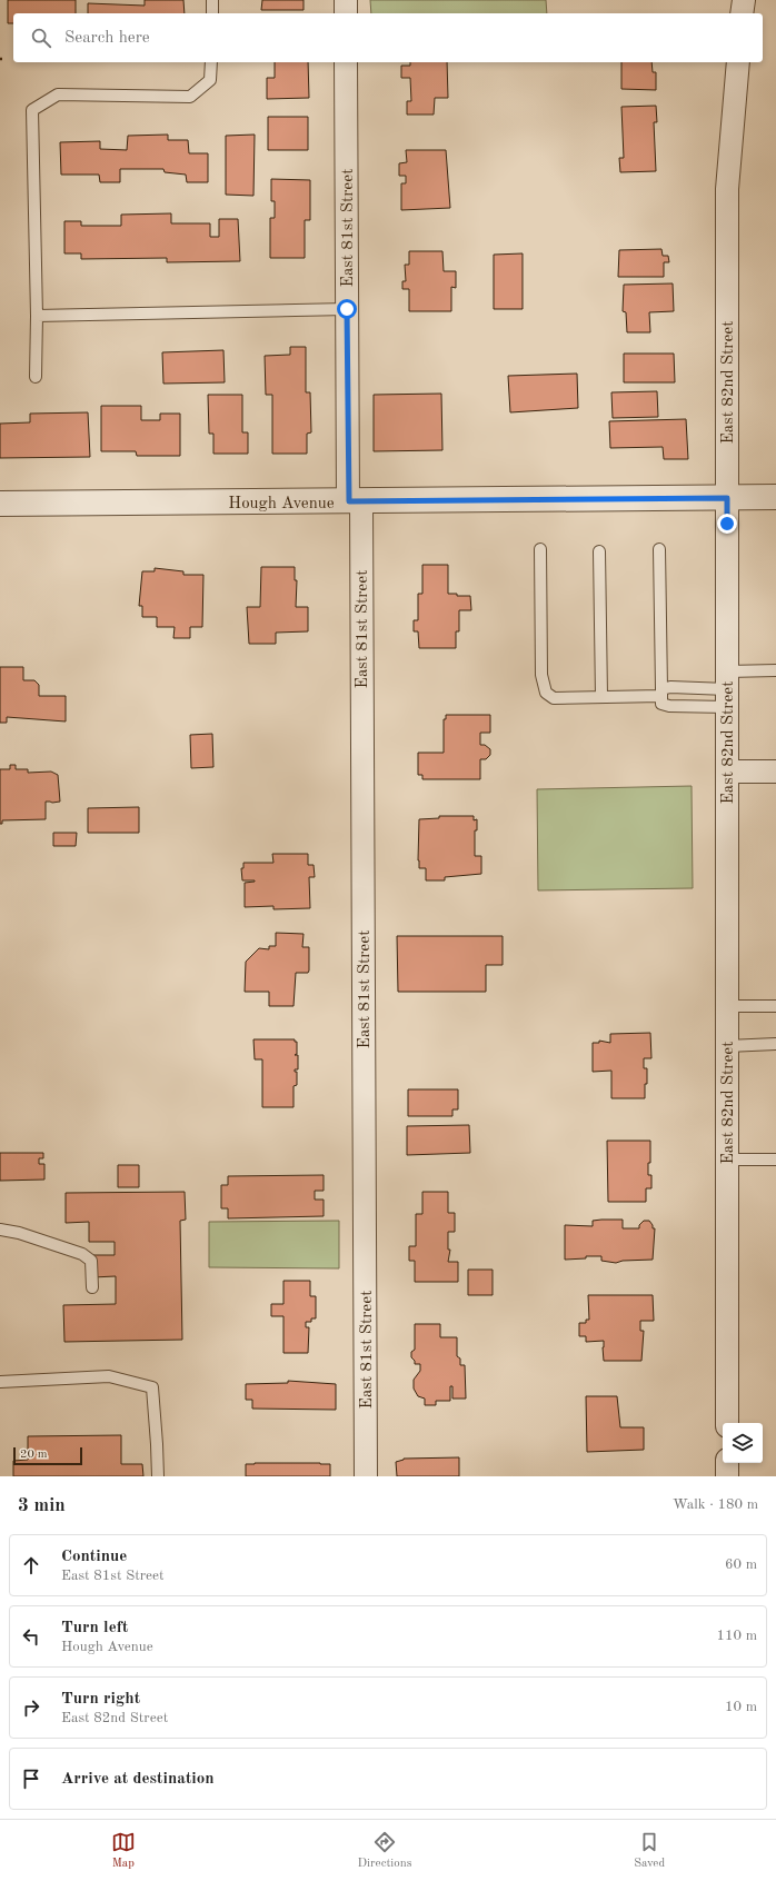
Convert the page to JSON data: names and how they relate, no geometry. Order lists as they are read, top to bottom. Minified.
{"streets":{"street":["East 81st Street","East 82nd Street","Hough Avenue"]},"crossings":[["East 81st Street","Hough Avenue"],["East 82nd Street","Hough Avenue"]],"scale_bar":"20 m","page":{"search":"Search here","scale":"20 m","heading":["3 min","Walk · 180 m"],"list":[["Continue","East 81st Street","60 m"],["Turn left","Hough Avenue","110 m"],["Turn right","East 82nd Street","10 m"],"Arrive at destination"],"nav":["Map","Directions","Saved"]}}
